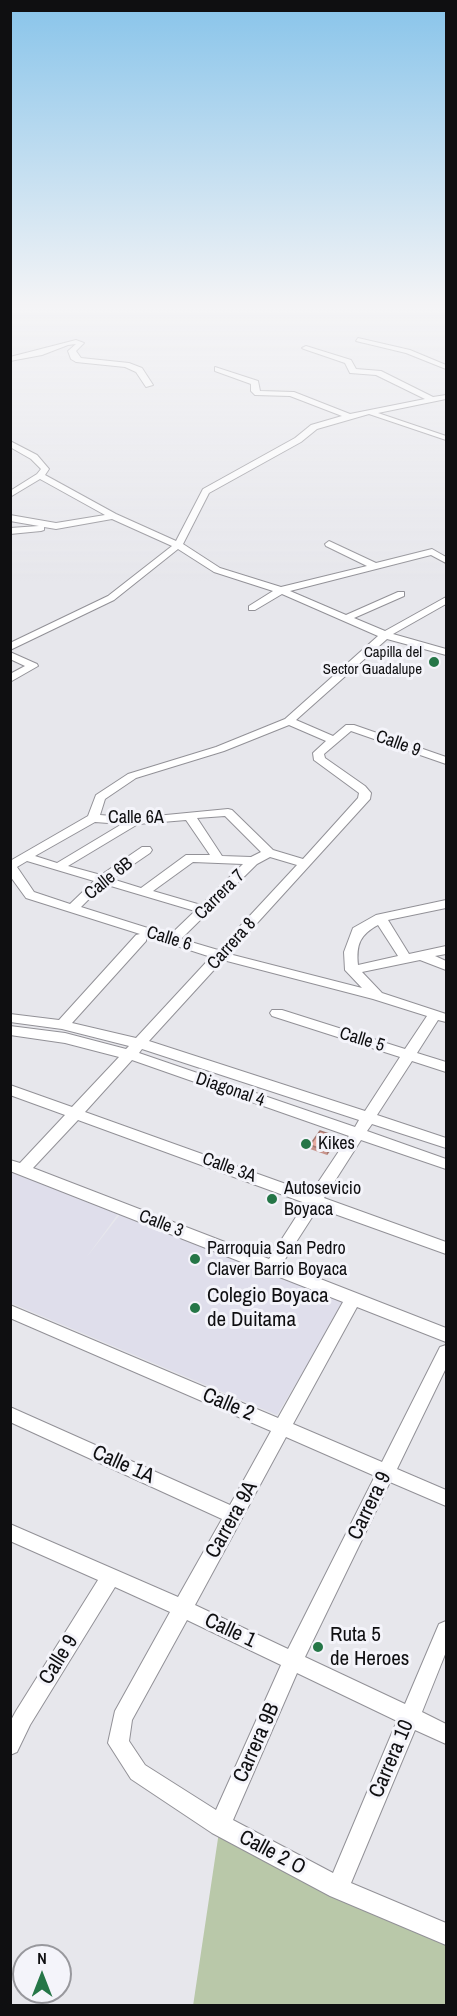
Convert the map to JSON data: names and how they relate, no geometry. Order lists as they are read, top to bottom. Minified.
{"streets":{"street":["Calle 9","Calle 6A","Calle 6B","Carrera 7","Calle 6","Carrera 8","Calle 5","Diagonal 4","Calle 3A","Calle 3","Calle 2","Calle 1A","Carrera 9","Carrera 9A","Calle 1","Carrera 9B","Carrera 10","Calle 2 O"]},"crossings":[["Calle 9","Carrera 8"],["Calle 9","Calle 1"],["Calle 6A","Carrera 7"],["Calle 6A","Calle 6"],["Calle 6B","Calle 6"],["Carrera 7","Calle 6"],["Calle 6","Carrera 8"],["Carrera 8","Diagonal 4"],["Carrera 8","Calle 3A"],["Carrera 8","Calle 3"],["Calle 3","Carrera 9A"],["Calle 2","Carrera 9"],["Calle 2","Carrera 9A"],["Calle 1A","Carrera 9A"],["Carrera 9","Calle 1"],["Carrera 9","Carrera 9B"],["Carrera 9A","Calle 1"],["Carrera 9A","Calle 2 O"],["Calle 1","Carrera 9B"],["Calle 1","Carrera 10"],["Carrera 9B","Calle 2 O"],["Carrera 10","Calle 2 O"]],"places":["Capilla del Sector Guadalupe","Kikes","Autosevicio Boyaca","Parroquia San Pedro Claver Barrio Boyaca","Colegio Boyaca de Duitama","Ruta 5 de Heroes"],"north":"top"}
